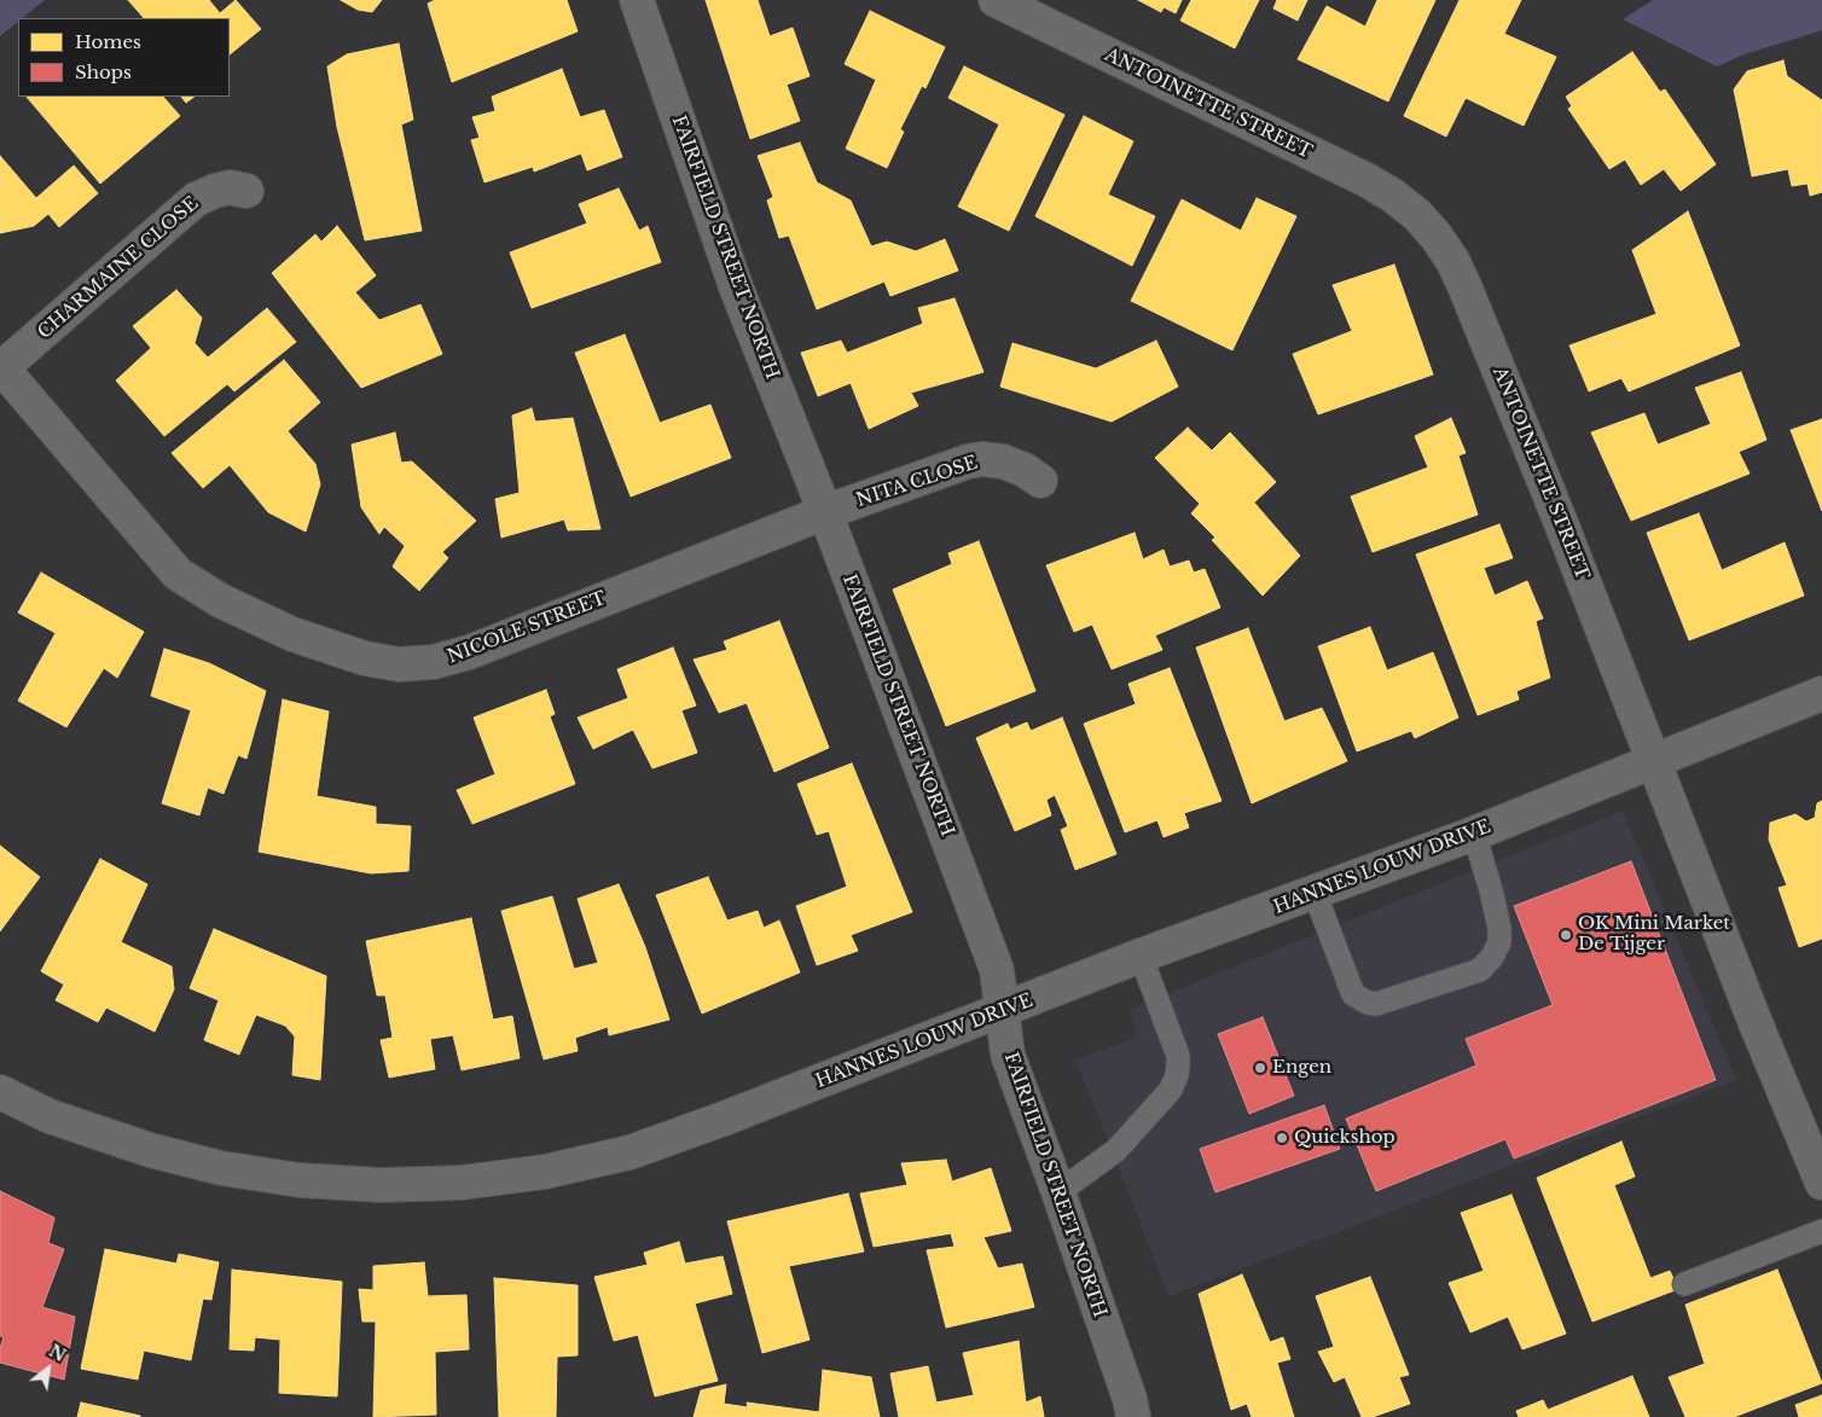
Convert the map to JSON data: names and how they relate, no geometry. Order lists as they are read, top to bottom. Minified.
{"streets":{"street":["ANTOINETTE STREET","FAIRFIELD STREET NORTH","CHARMAINE CLOSE","NITA CLOSE","NICOLE STREET","HANNES LOUW DRIVE"]},"crossings":[["ANTOINETTE STREET","HANNES LOUW DRIVE"],["FAIRFIELD STREET NORTH","NITA CLOSE"],["FAIRFIELD STREET NORTH","NICOLE STREET"],["FAIRFIELD STREET NORTH","HANNES LOUW DRIVE"],["CHARMAINE CLOSE","NICOLE STREET"],["NITA CLOSE","NICOLE STREET"]],"places":["OK Mini Market De Tijger","Engen","Quickshop"],"legend":["Homes","Shops"],"north":"top right"}
